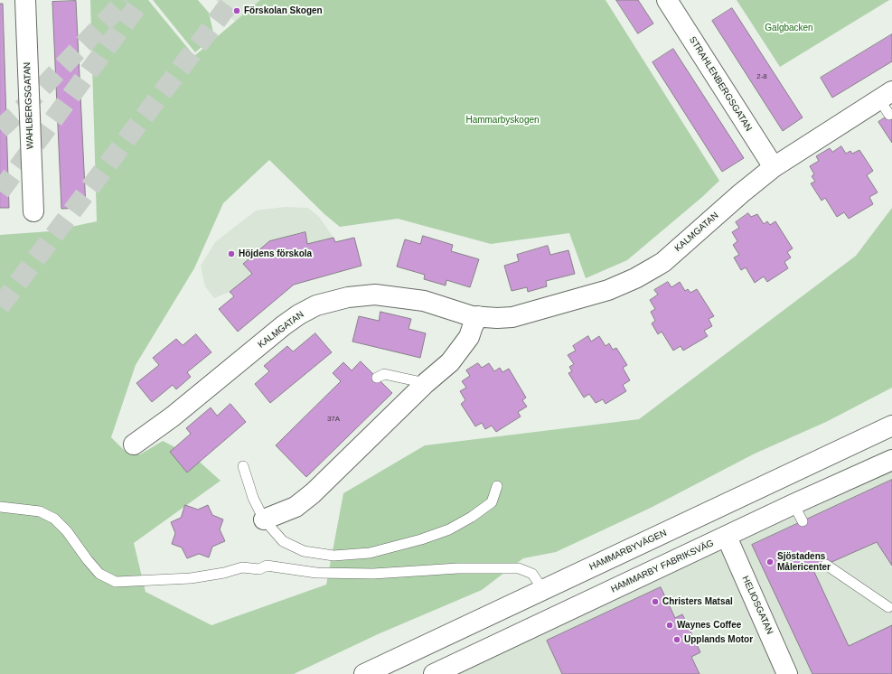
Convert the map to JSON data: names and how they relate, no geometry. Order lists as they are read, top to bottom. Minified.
{"streets":{"street":["STRAHLENBERGSGATAN","WAHLBERGSGATAN","KALMGATAN","HAMMARBYVÄGEN","HAMMARBY FABRIKSVÄG","HELIOSGATAN"]},"crossings":[["STRAHLENBERGSGATAN","KALMGATAN"],["HAMMARBY FABRIKSVÄG","HELIOSGATAN"]],"parks":["Galgbacken","Hammarbyskogen"],"places":["Förskolan Skogen","Höjdens förskola","Sjöstadens Målericenter","Christers Matsal","Waynes Coffee","Upplands Motor"],"house_numbers":["2-8","37A"]}
